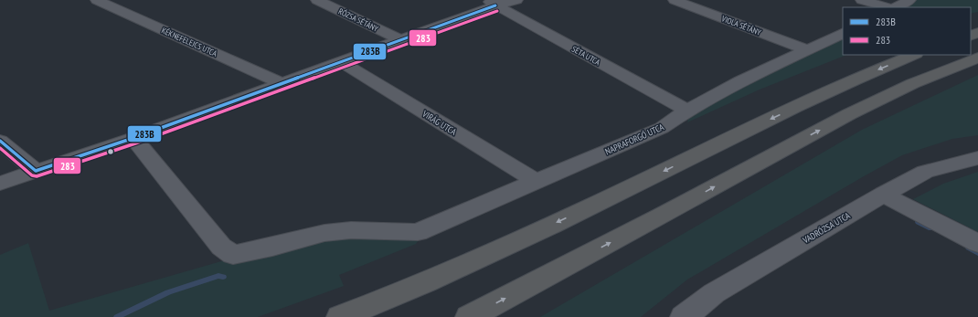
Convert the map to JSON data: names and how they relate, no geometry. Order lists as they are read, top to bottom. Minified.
{"streets":{"street":["RÓZSA SÉTÁNY","VIOLA SÉTÁNY","KÉKNEFELEJCS UTCA","SÉTA UTCA","VIRÁG UTCA","NAPRAFORGÓ UTCA","VADRÓZSA UTCA"]},"crossings":[["VIOLA SÉTÁNY","NAPRAFORGÓ UTCA"],["SÉTA UTCA","NAPRAFORGÓ UTCA"],["VIRÁG UTCA","NAPRAFORGÓ UTCA"]],"lines":["transit line 283B","transit line 283"],"legend":["283B","283"]}
